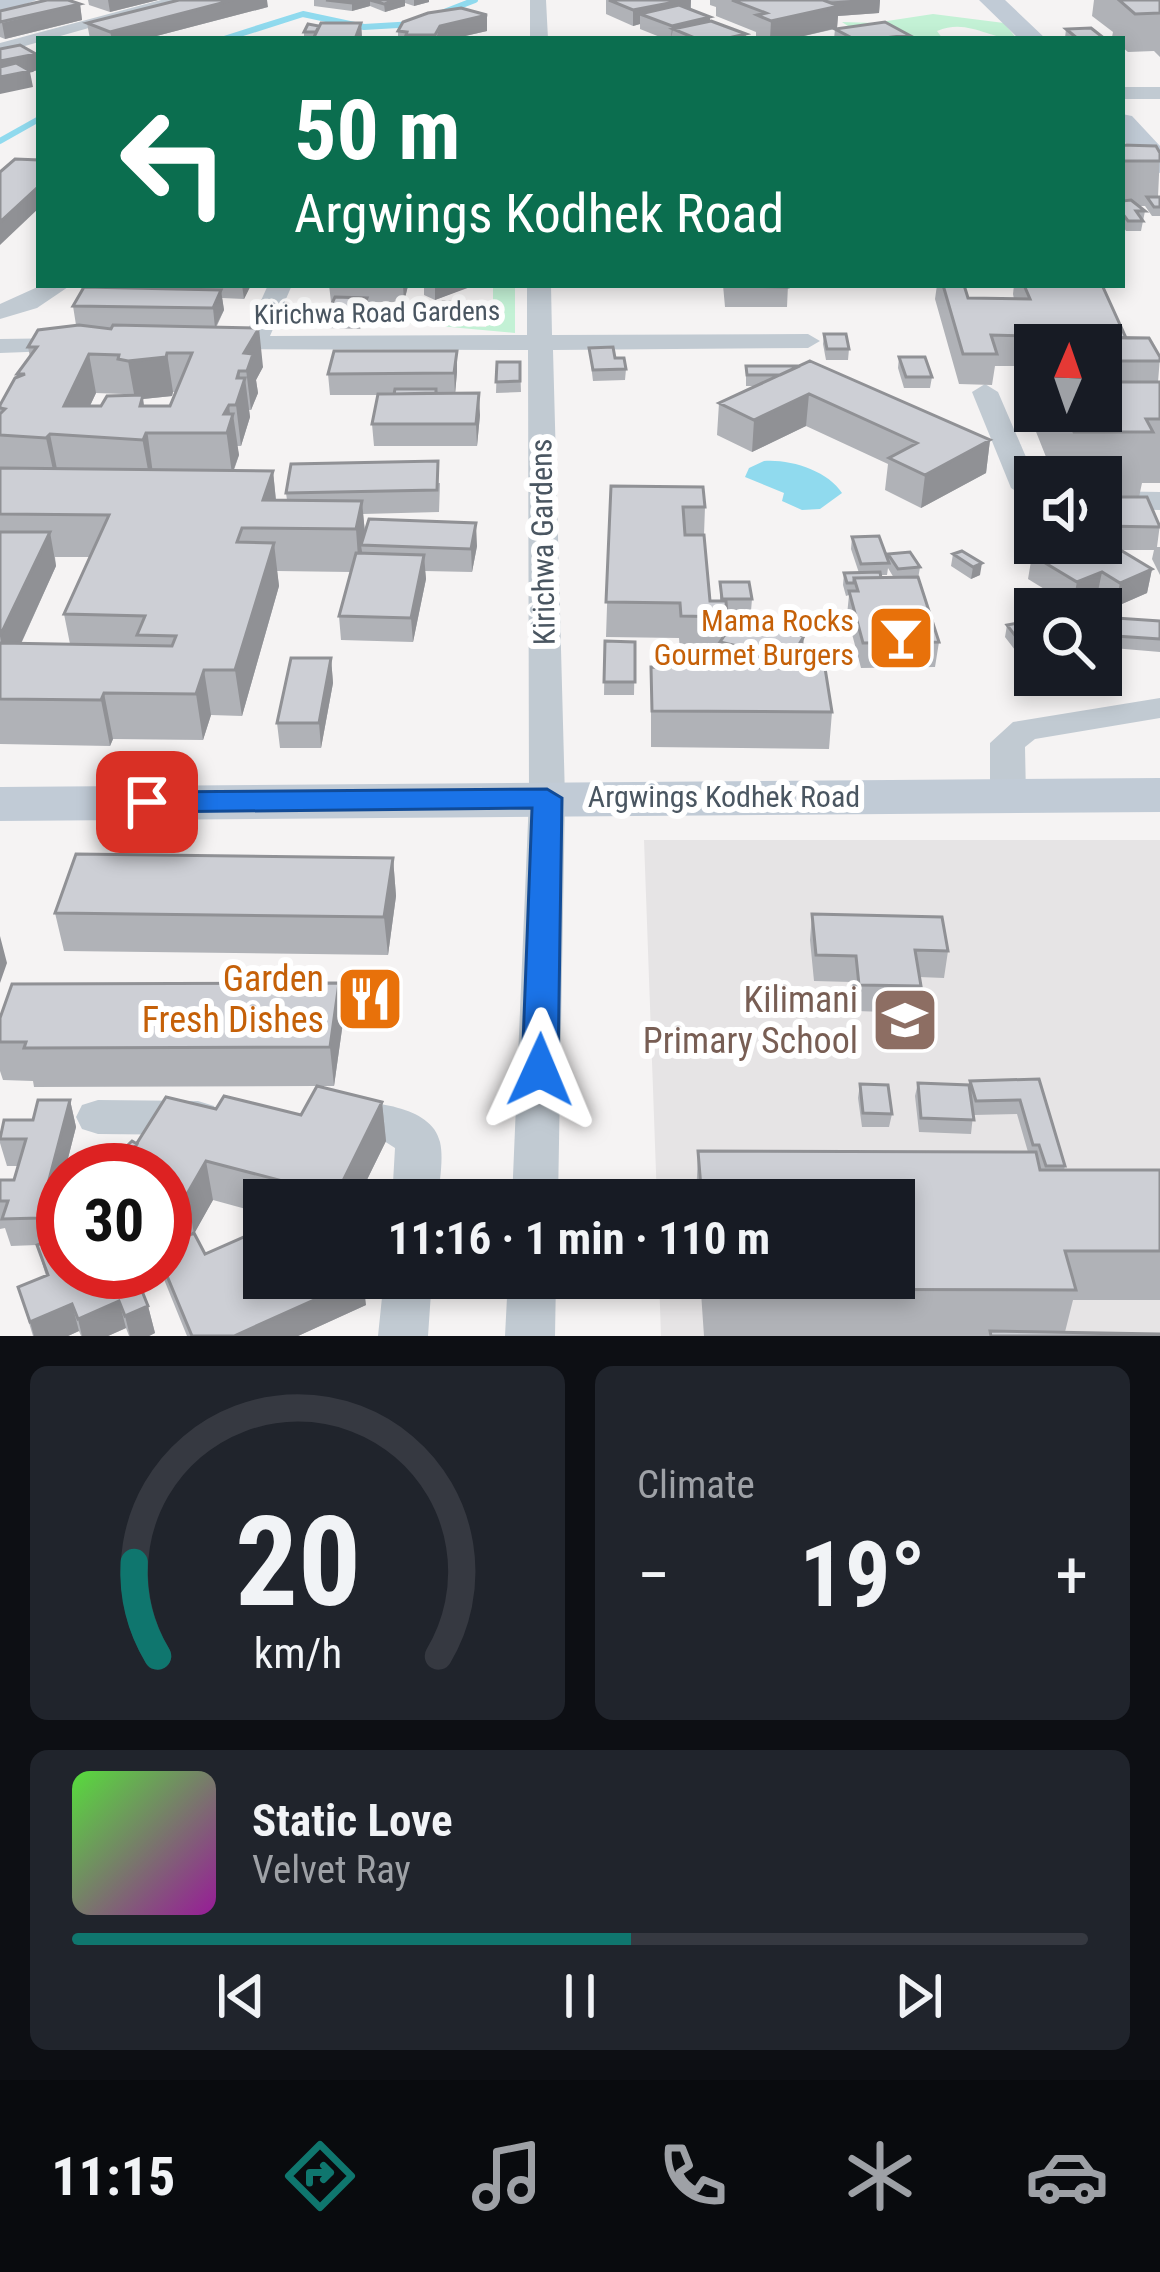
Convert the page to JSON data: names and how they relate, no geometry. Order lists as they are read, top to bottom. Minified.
{"streets":{"main road":["Argwings Kodhek Road"],"street":["Kirichwa Road Gardens","Kirichwa Gardens"]},"crossings":[["Kirichwa Road Gardens","Kirichwa Gardens"],["Kirichwa Gardens","Argwings Kodhek Road"]],"places":{"bar":["Mama Rocks Gourmet Burgers"],"restaurant":["Garden Fresh Dishes"],"school or university":["Kilimani Primary School"]},"north":"top","page":{"turn":["50 m","Argwings Kodhek Road"],"limit":"30","trip":"11:16 · 1 min · 110 m","tile":"Climate","heat":["−","19°","+"],"song":["Static Love","Velvet Ray"],"tabs":"11:15","gauge":["20","km/h"]}}
